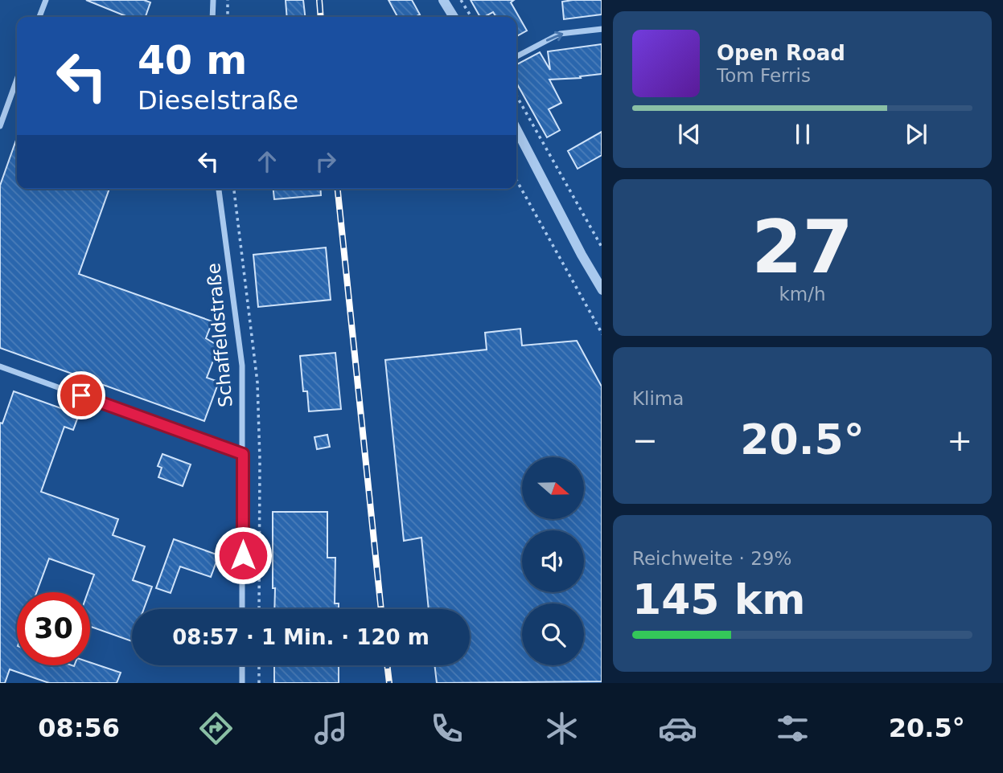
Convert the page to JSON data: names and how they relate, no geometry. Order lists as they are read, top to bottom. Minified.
{"streets":{"street":["Schaffeldstraße"]},"north":"right","page":{"turn":["40 m","Dieselstraße"],"song":["Open Road","Tom Ferris"],"tile":[["27","km/h"],"Klima",["Reichweite · 29%","145 km"]],"heat":["−","20.5°","+"],"limit":"30","trip":"08:57 · 1 Min. · 120 m","tabs":["08:56","20.5°"]}}
